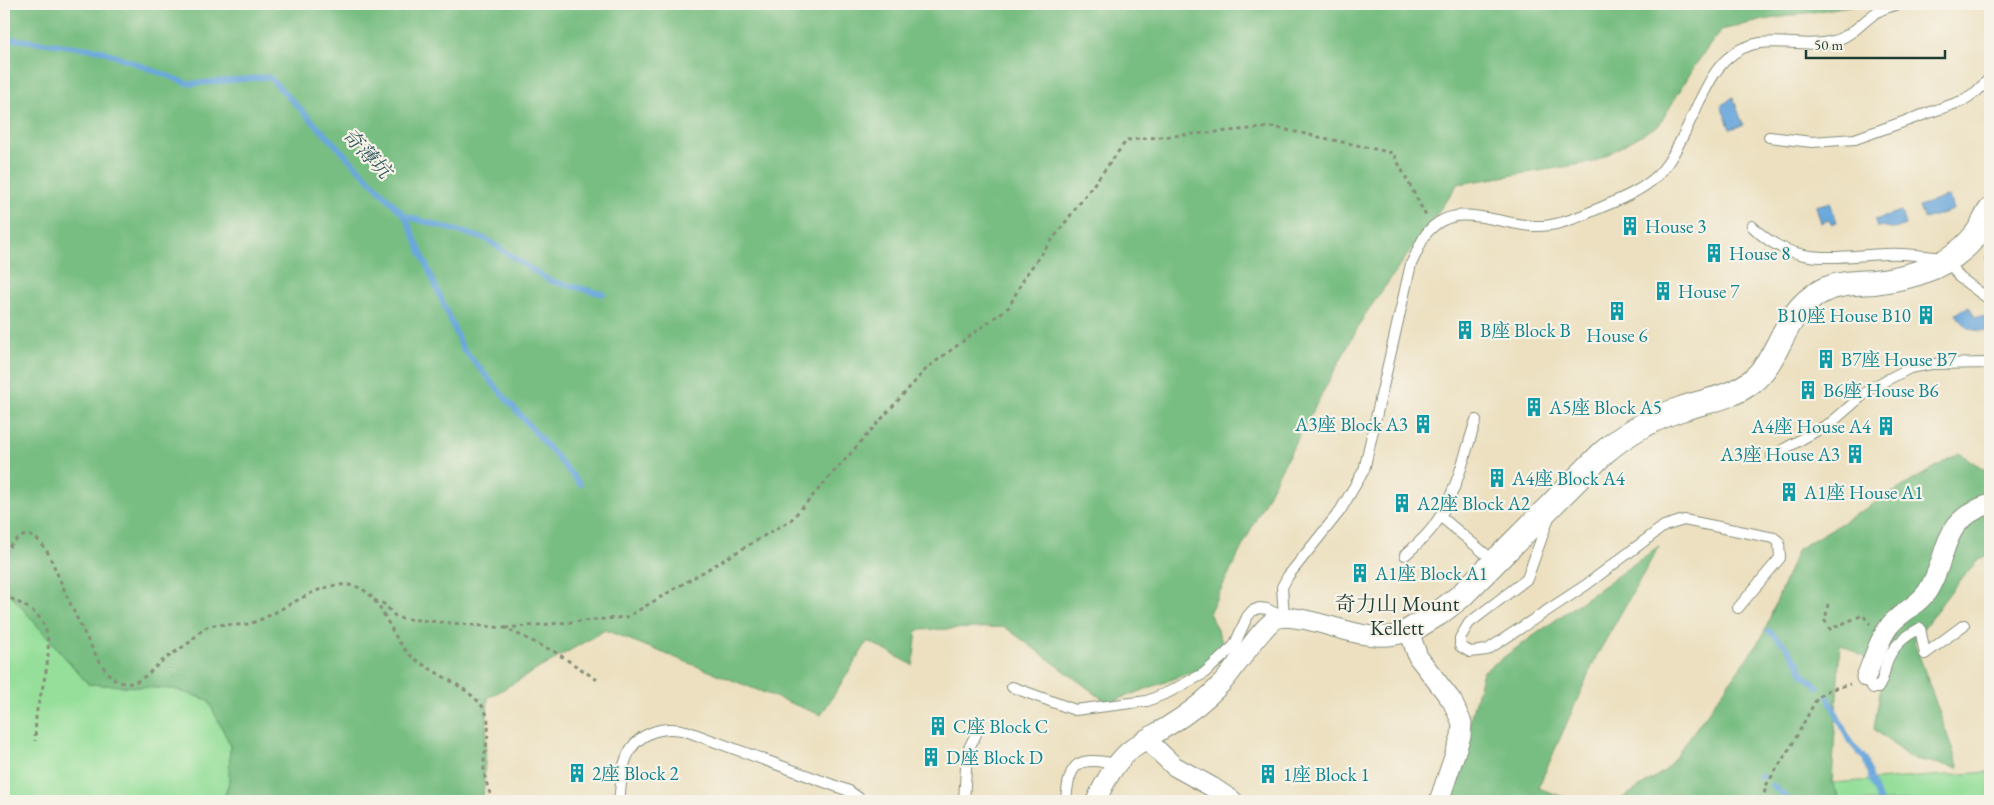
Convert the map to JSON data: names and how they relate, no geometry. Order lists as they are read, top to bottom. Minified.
{"districts":["奇力山 Mount Kellett"],"water":["奇薄坑"],"places":{"building":["House 3","House 8","House 7","House 6","B10座 House B10","B座 Block B","B7座 House B7","B6座 House B6","A5座 Block A5","A3座 Block A3","A4座 House A4","A3座 House A3","A4座 Block A4","A1座 House A1","A2座 Block A2","A1座 Block A1","C座 Block C","D座 Block D","2座 Block 2","1座 Block 1"]},"scale_bar":"50 m"}
